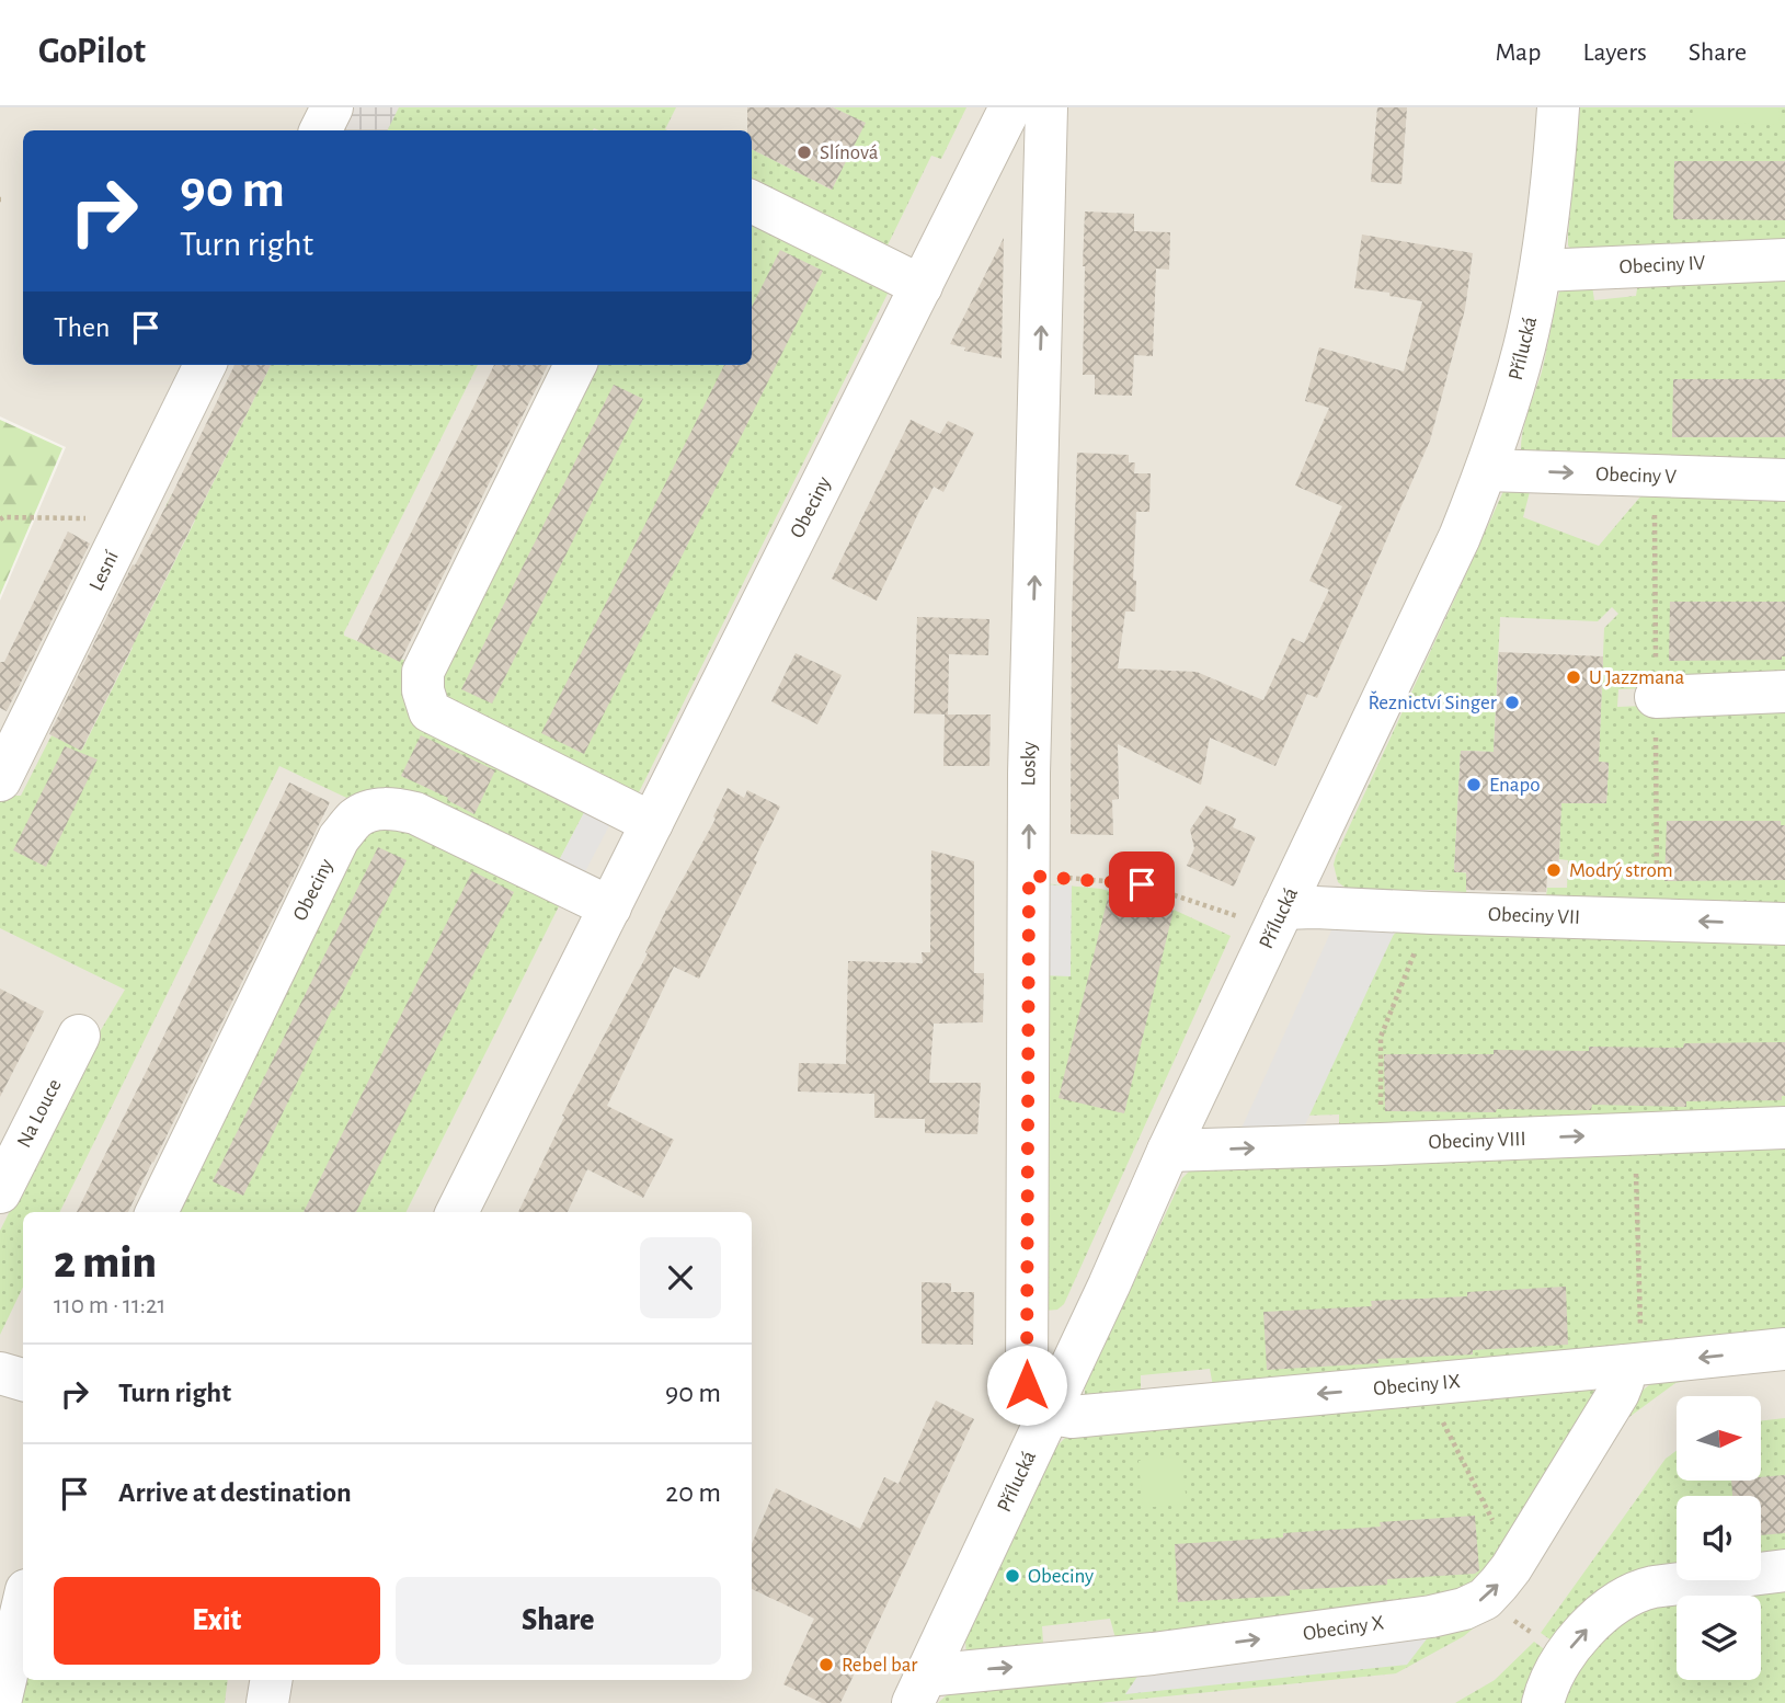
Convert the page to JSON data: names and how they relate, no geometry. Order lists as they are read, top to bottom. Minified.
{"streets":{"street":["Obeciny IV","Přílucká","Obeciny V","Obeciny","Lesní","Losky","Obeciny VII","Na Louce","Obeciny VIII","Obeciny IX","Obeciny X"]},"crossings":[["Obeciny IV","Přílucká"],["Přílucká","Obeciny V"],["Přílucká","Losky"],["Přílucká","Obeciny VII"],["Přílucká","Obeciny VIII"],["Přílucká","Obeciny IX"],["Přílucká","Obeciny X"],["Losky","Obeciny IX"]],"one_way":["Losky","Obeciny VIII","Obeciny IX","Obeciny X"],"places":["Slínová","U Jazzmana","Řeznictví Singer","Enapo","Modrý strom","Obeciny","Rebel bar"],"north":"right","page":{"header":"GoPilot","nav":["Map","Layers","Share"],"turn":["90 m","Turn right"],"then":"Then","heading":["2 min","110 m · 11:21"],"list":[{"name":"Turn right","value":"90 m"},{"name":"Arrive at destination","value":"20 m"}],"buttons":["Exit","Share"]}}
